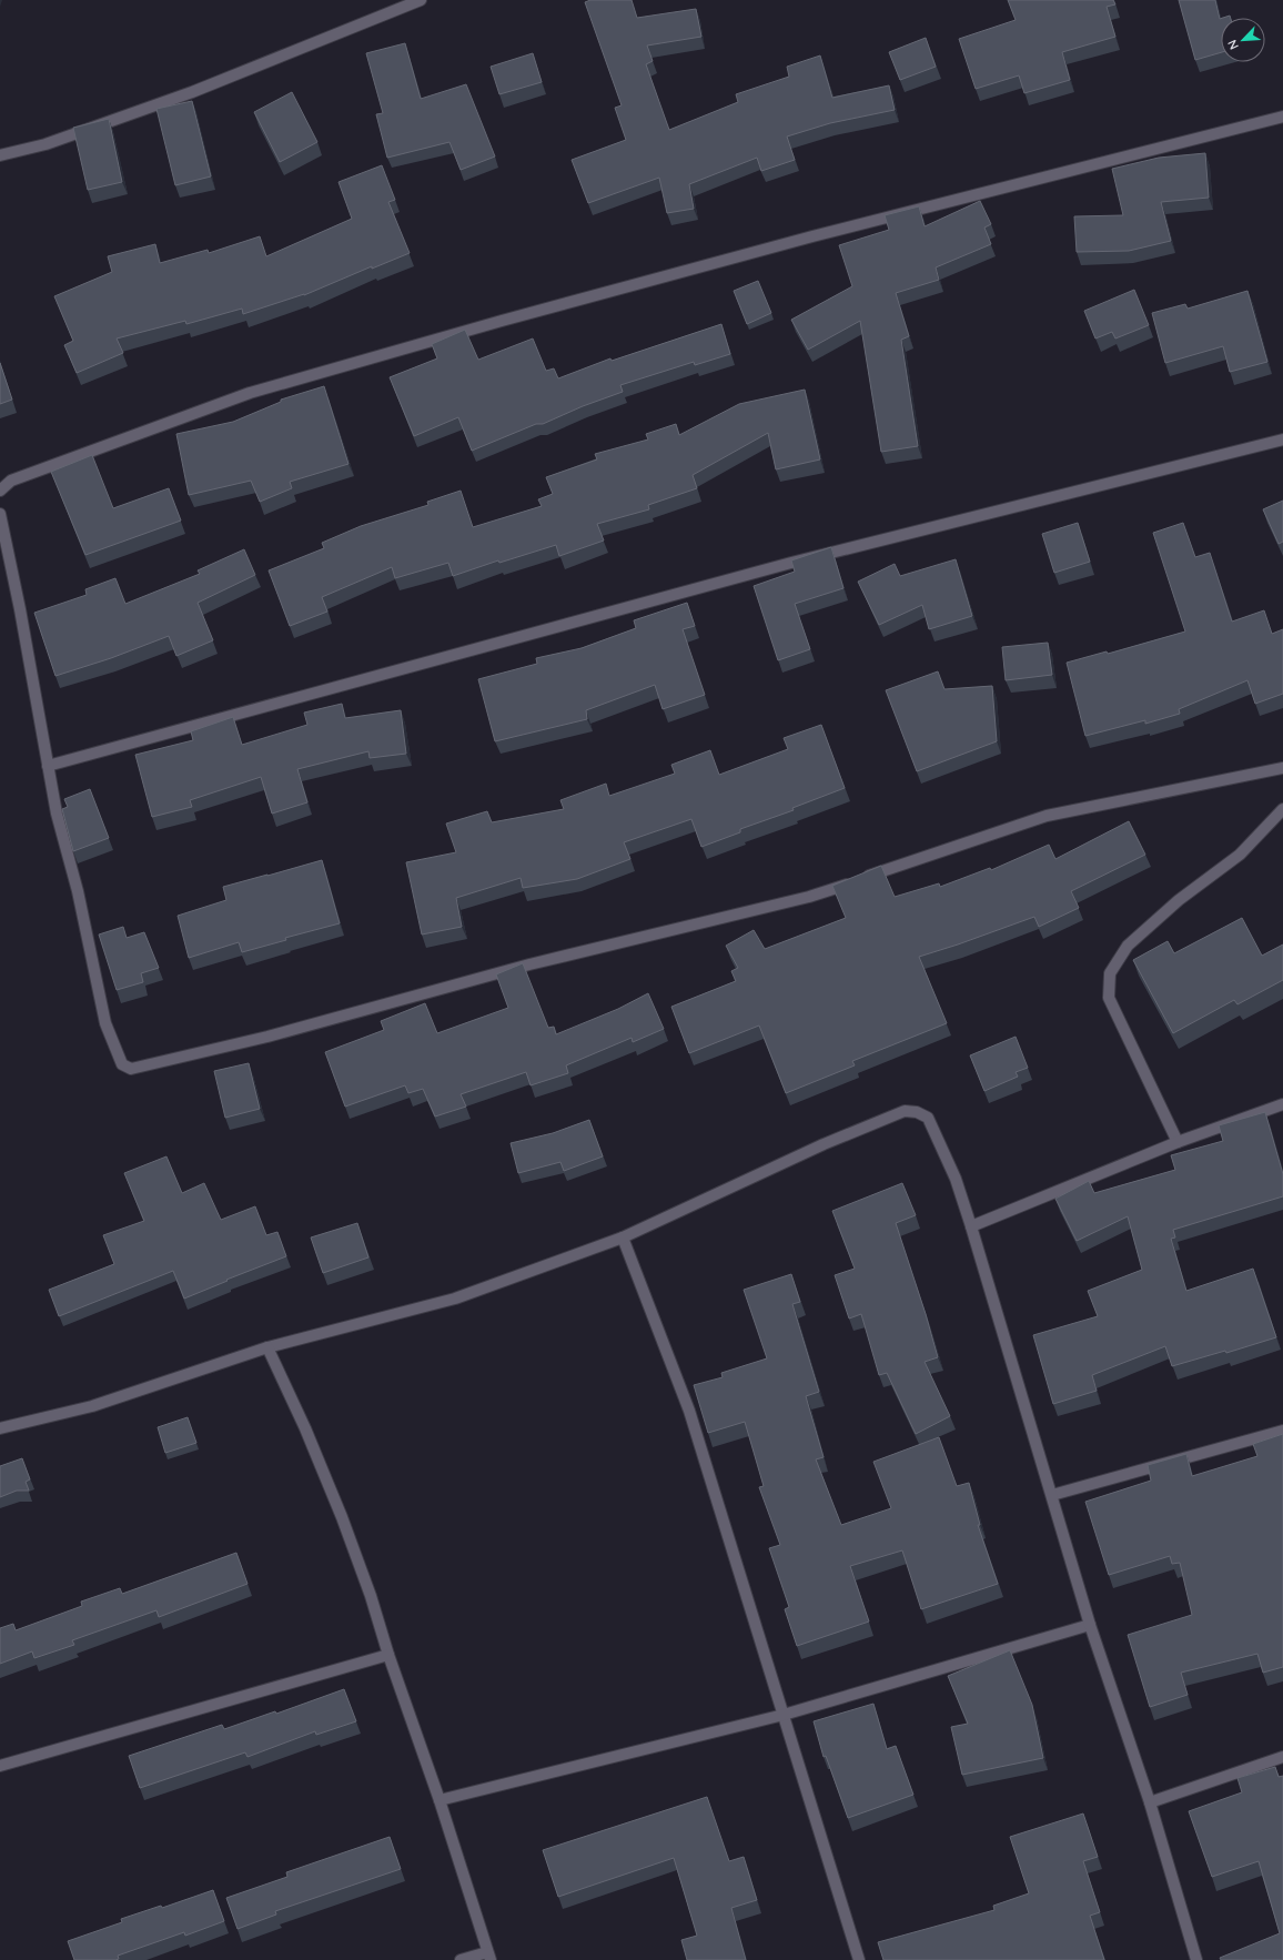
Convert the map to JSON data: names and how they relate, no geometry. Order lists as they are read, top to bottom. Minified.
{"north":"bottom left"}
